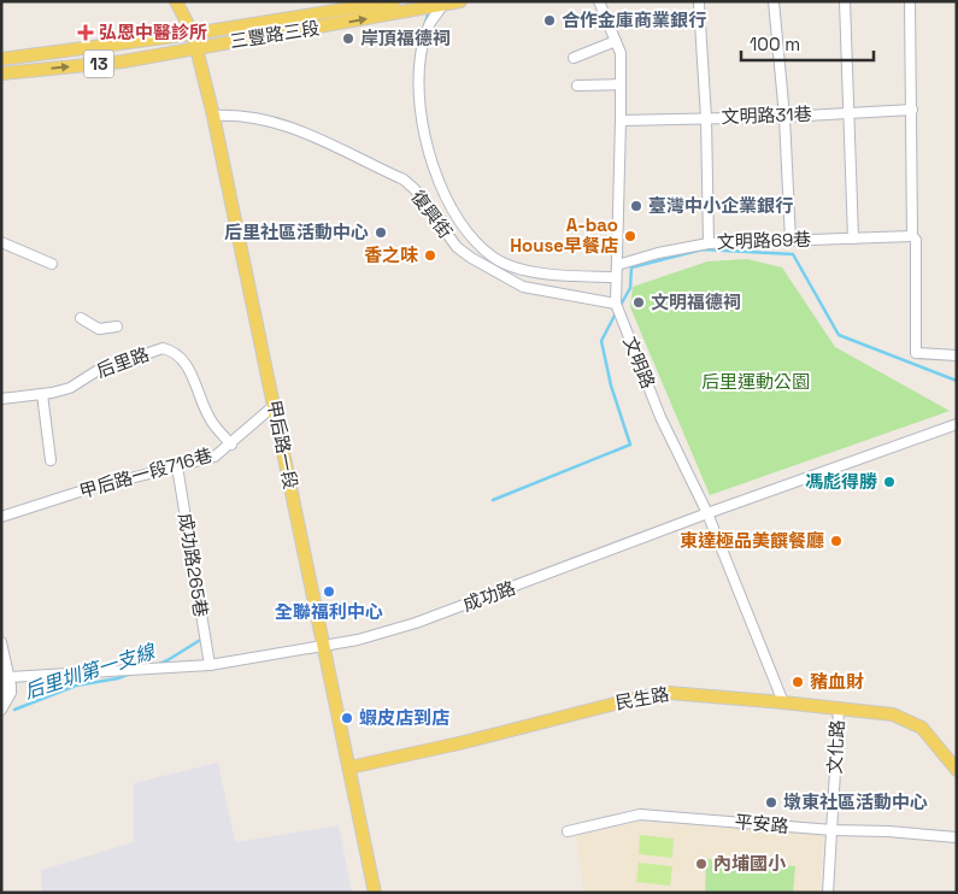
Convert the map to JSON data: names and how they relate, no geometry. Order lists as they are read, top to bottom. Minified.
{"streets":{"main road":["三豐路三段","13","甲后路一段","民生路"],"street":["文明路31巷","復興街","文明路69巷","后里路","文明路","甲后路一段716巷","成功路265巷","成功路","文化路","平安路"]},"crossings":[["三豐路三段","13"],["三豐路三段","復興街"],["三豐路三段","甲后路一段"],["13","甲后路一段"],["文明路31巷","文明路"],["復興街","文明路"],["復興街","甲后路一段"],["文明路69巷","文明路"],["后里路","甲后路一段716巷"],["文明路","成功路"],["文明路","民生路"],["甲后路一段","甲后路一段716巷"],["甲后路一段","成功路"],["甲后路一段","民生路"],["甲后路一段716巷","成功路265巷"],["成功路265巷","成功路"],["民生路","文化路"],["文化路","平安路"]],"water":["后里圳第一支線"],"parks":["后里運動公園"],"places":{"other":["合作金庫商業銀行","岸頂福德祠","臺灣中小企業銀行","后里社區活動中心","A-bao House早餐店","香之味","文明福德祠","馮彪得勝","東達極品美饌餐廳","全聯福利中心","豬血財","蝦皮店到店","墩東社區活動中心","內埔國小"],"health":["弘恩中醫診所"]},"scale_bar":"100 m"}
